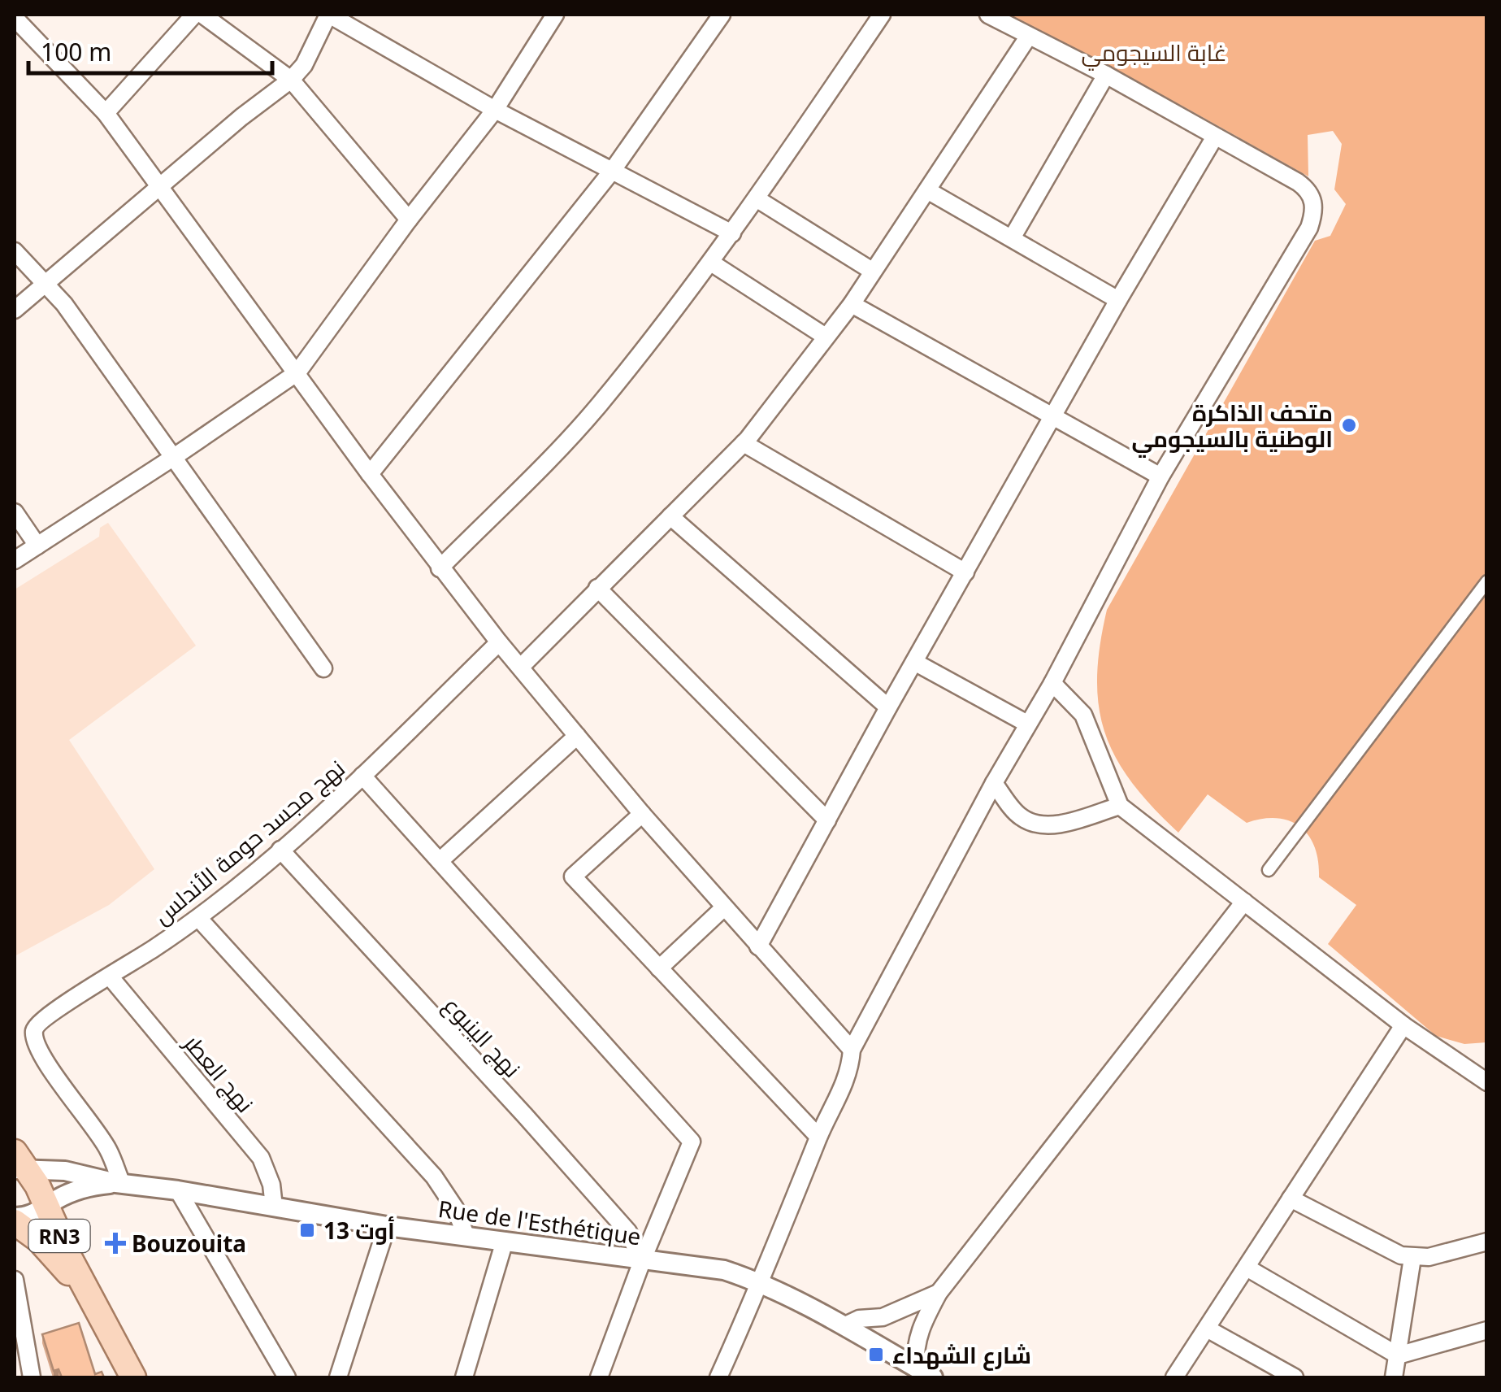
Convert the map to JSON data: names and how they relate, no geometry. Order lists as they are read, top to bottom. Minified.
{"streets":{"main road":["RN3"],"street":["نهج مجسد حومة الأندلس","نهج الينبوع","نهج العطر","Rue de l'Esthétique"]},"crossings":[["نهج مجسد حومة الأندلس","نهج الينبوع"],["نهج مجسد حومة الأندلس","نهج العطر"],["نهج مجسد حومة الأندلس","Rue de l'Esthétique"],["نهج الينبوع","Rue de l'Esthétique"],["نهج العطر","Rue de l'Esthétique"],["Rue de l'Esthétique","RN3"]],"parks":["غابة السيجومي"],"places":{"other":["متحف الذاكرة الوطنية بالسيجومي"],"transit":["13 أوت","شارع الشهداء"],"health":["Bouzouita"]},"scale_bar":"100 m"}
